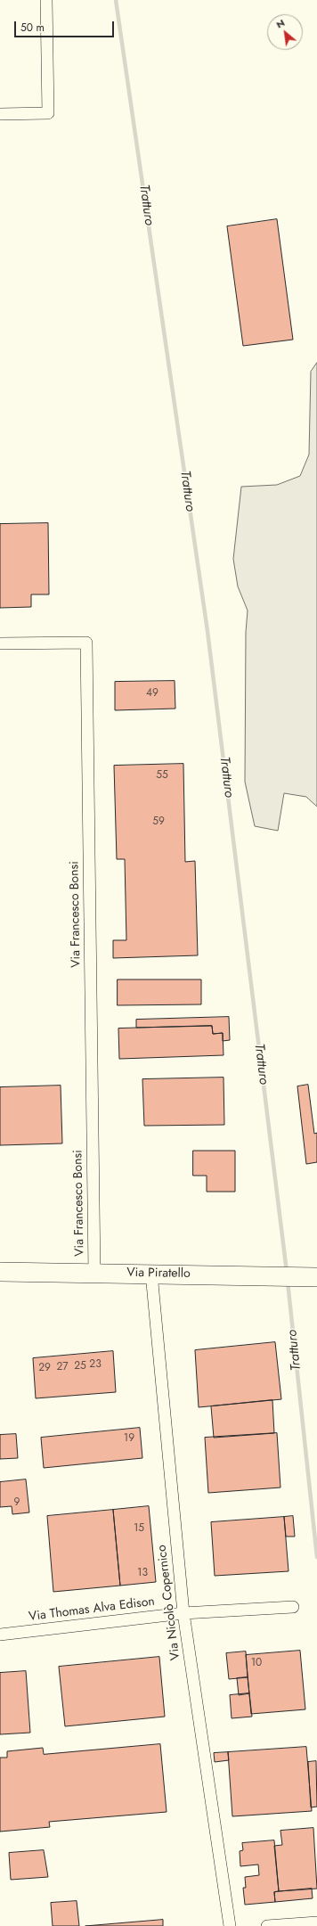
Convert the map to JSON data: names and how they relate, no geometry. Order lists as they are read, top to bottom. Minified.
{"streets":{"main road":["Via Piratello"],"street":["Via Francesco Bonsi","Via Nicolò Copernico","Via Thomas Alva Edison"]},"crossings":[["Via Francesco Bonsi","Via Piratello"],["Via Piratello","Via Nicolò Copernico"],["Via Nicolò Copernico","Via Thomas Alva Edison"]],"water":["Tratturo"],"house_numbers":["49","55","59","23","25","27","29","19","9","15","13","10"],"scale_bar":"50 m","north":"top left"}
